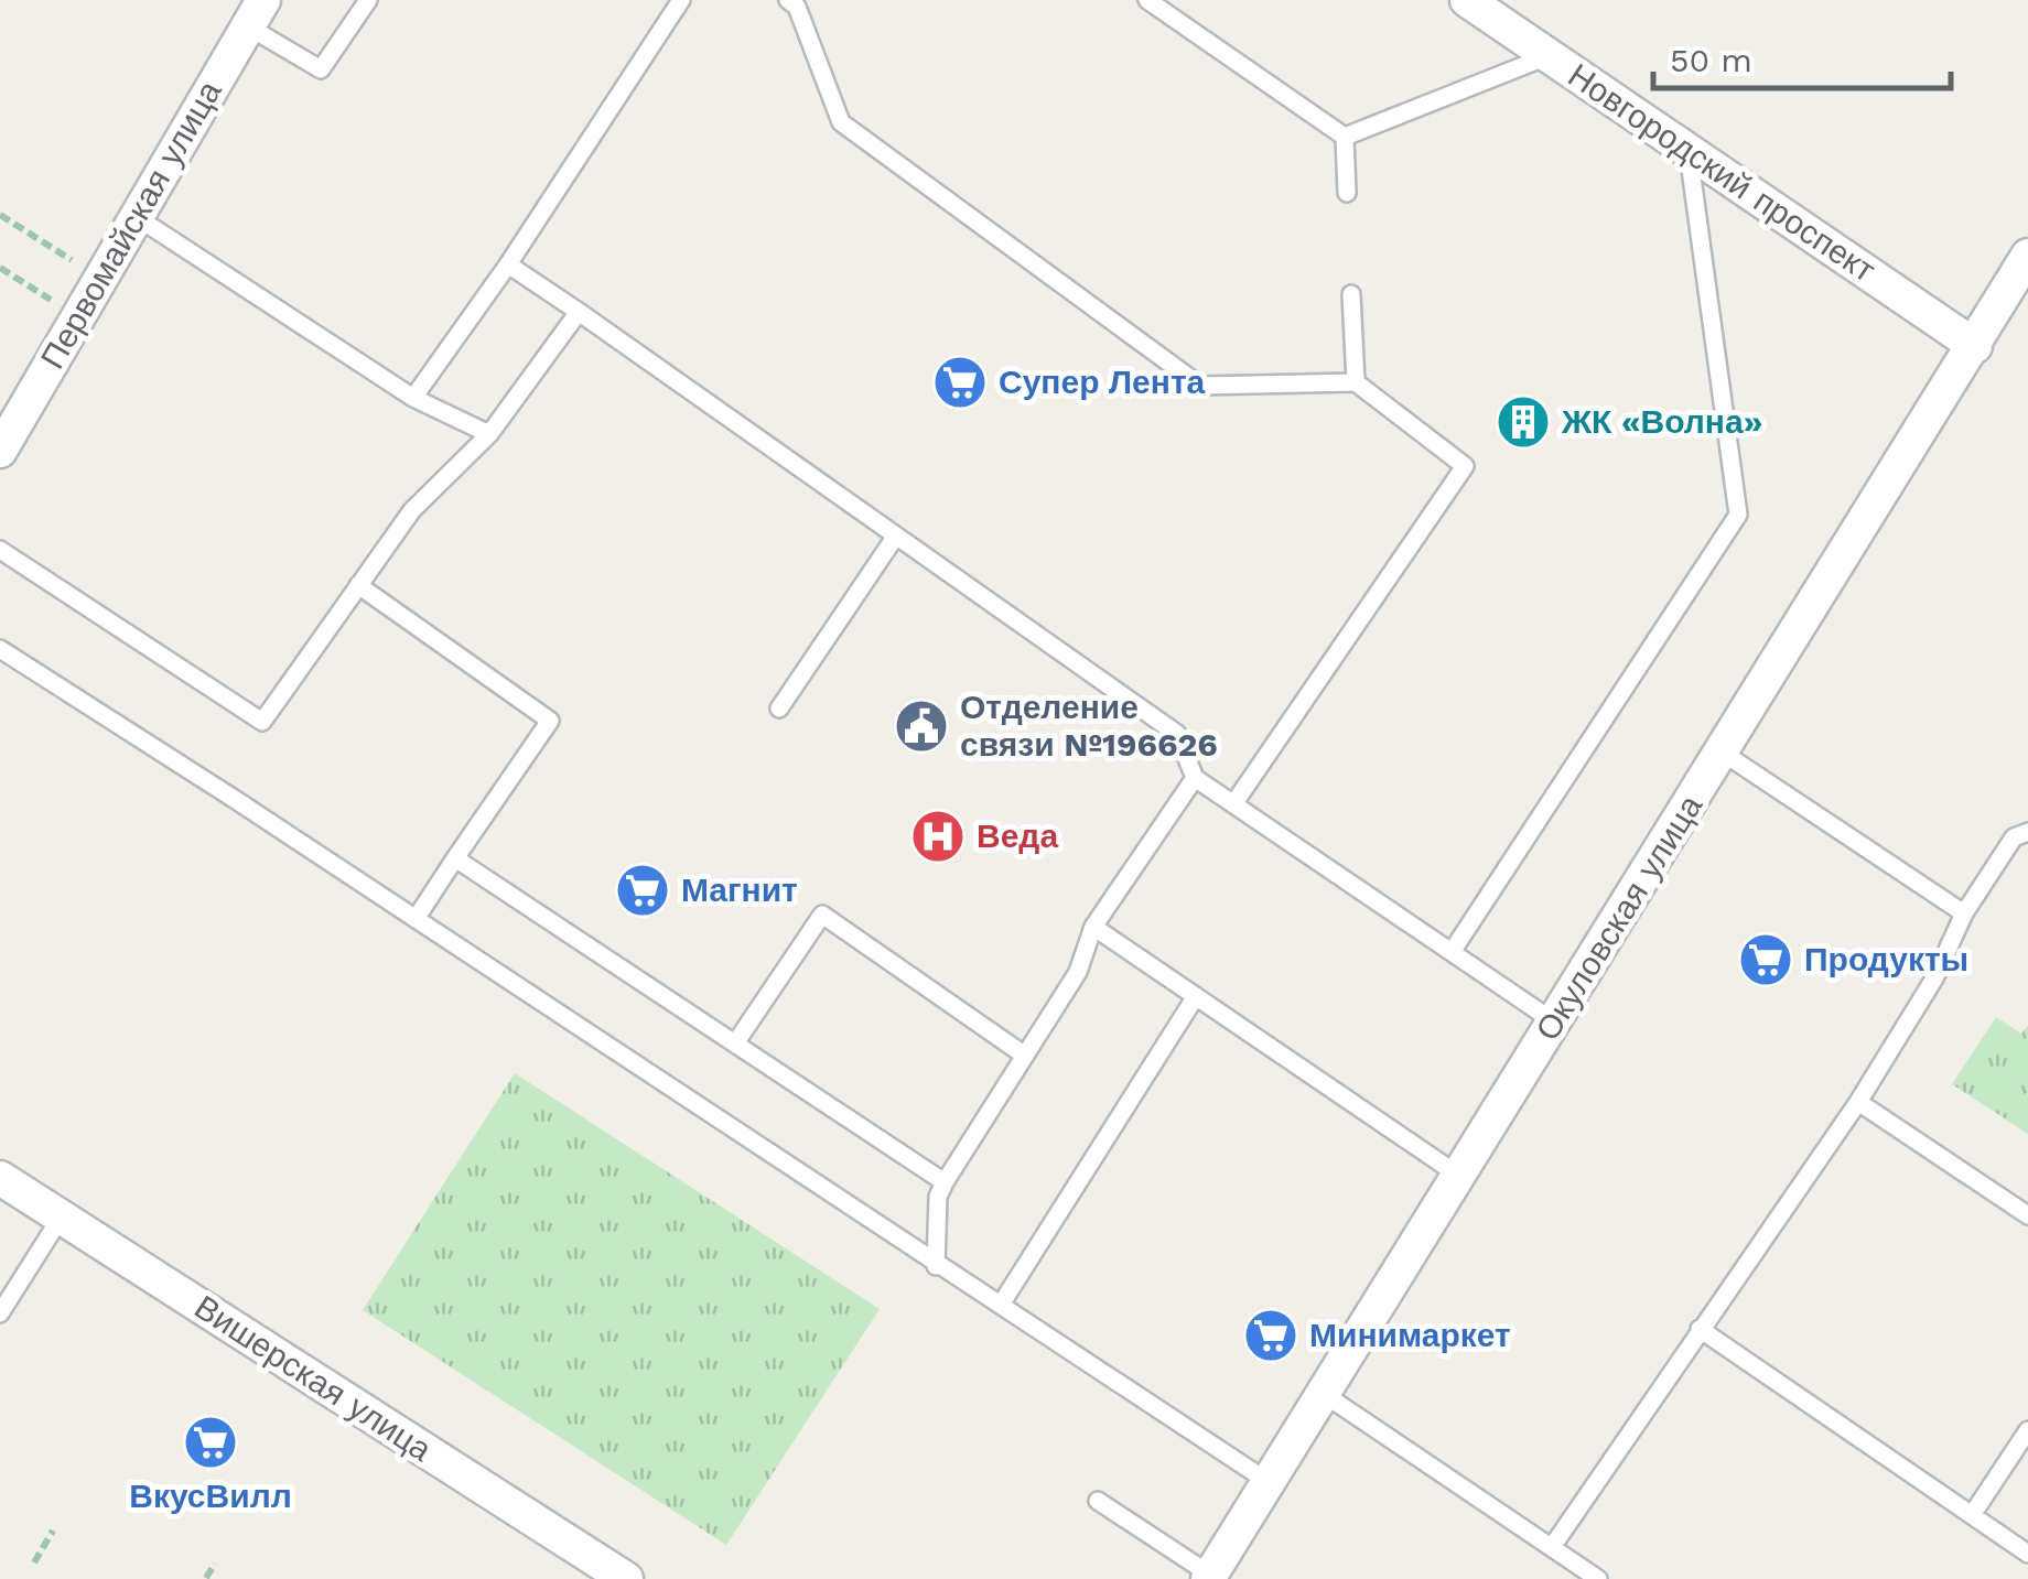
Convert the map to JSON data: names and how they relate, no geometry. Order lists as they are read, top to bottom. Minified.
{"streets":{"street":["Новгородский проспект","Первомайская улица","Окуловская улица","Вишерская улица"]},"crossings":[["Новгородский проспект","Окуловская улица"]],"places":{"supermarket":["Супер Лента","Магнит","Продукты","Минимаркет","ВкусВилл"],"building":["ЖК «Волна»"],"public building":["Отделение связи №196626"],"hospital":["Веда"]},"scale_bar":"50 m"}
